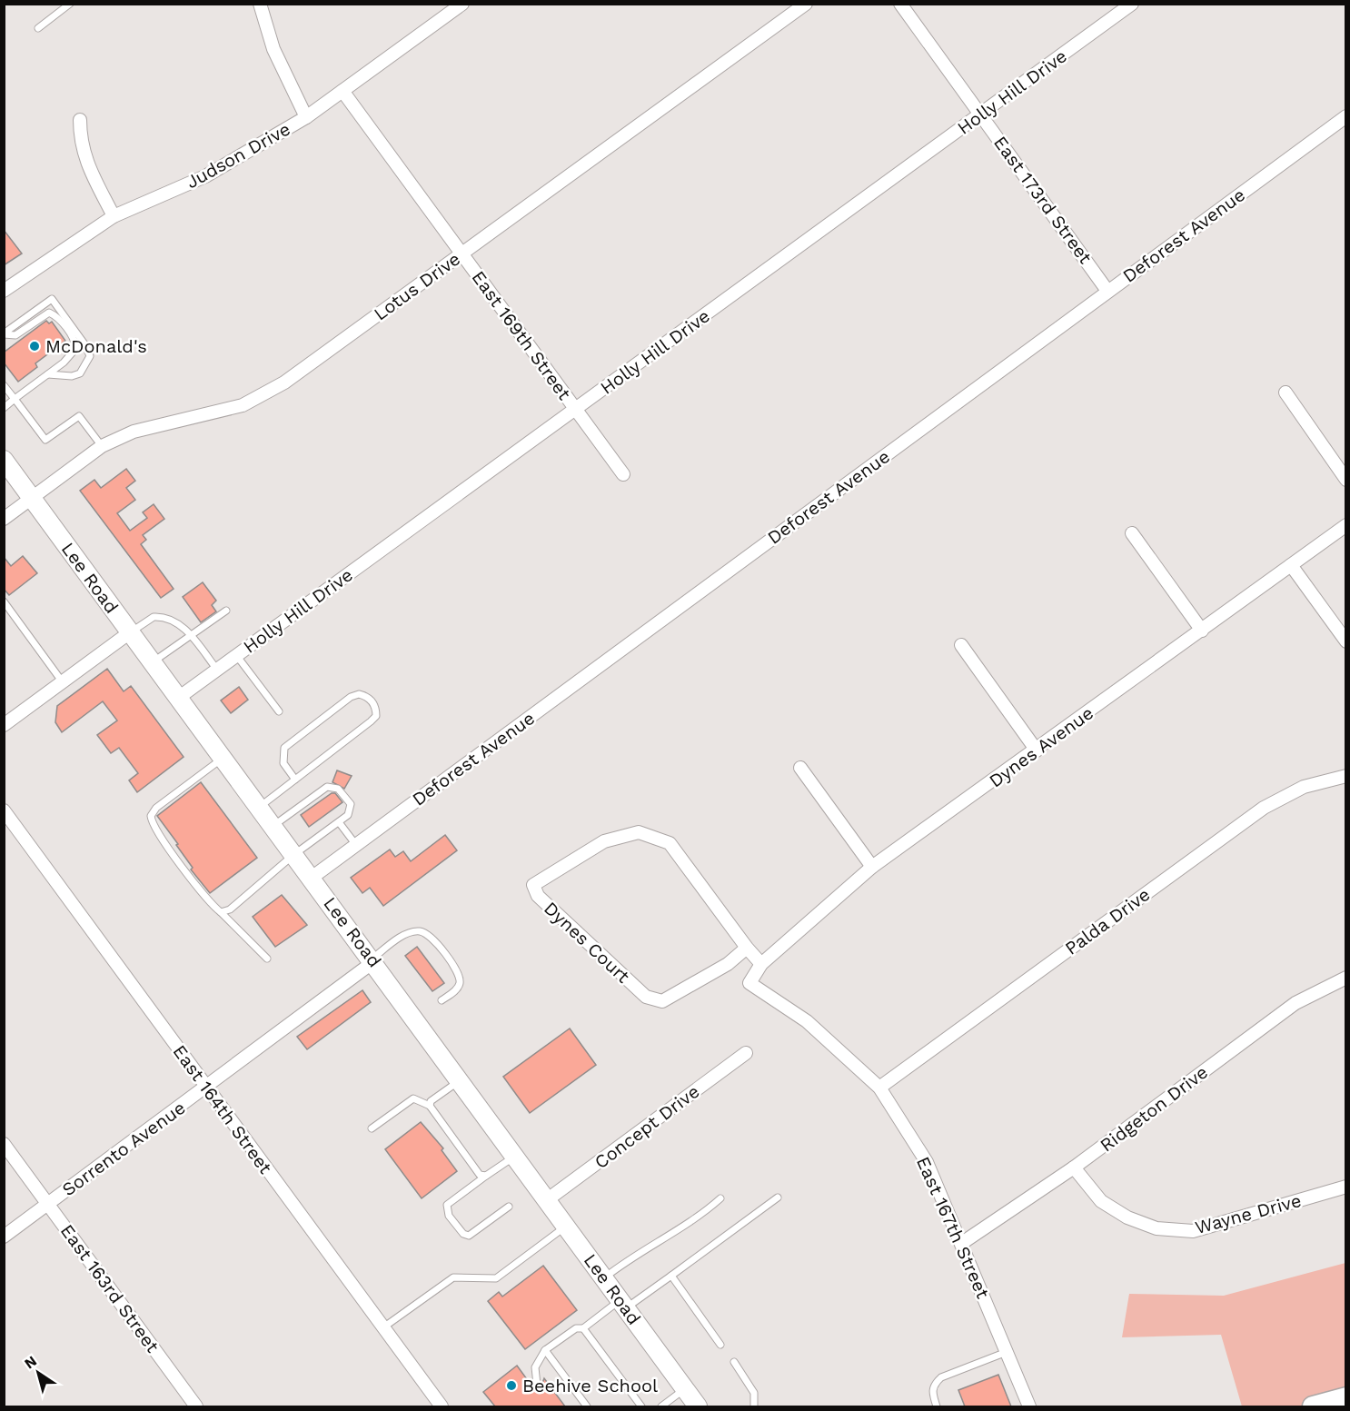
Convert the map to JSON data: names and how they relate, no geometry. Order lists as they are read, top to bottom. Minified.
{"streets":{"main road":["Lee Road"],"street":["Holly Hill Drive","Judson Drive","East 173rd Street","Deforest Avenue","Lotus Drive","East 169th Street","Dynes Avenue","Palda Drive","Dynes Court","Ridgeton Drive","East 164th Street","Concept Drive","Sorrento Avenue","Wayne Drive","East 167th Street","East 163rd Street"]},"crossings":[["Holly Hill Drive","East 173rd Street"],["Holly Hill Drive","East 169th Street"],["Holly Hill Drive","Lee Road"],["Judson Drive","East 169th Street"],["East 173rd Street","Deforest Avenue"],["Deforest Avenue","Lee Road"],["Lotus Drive","East 169th Street"],["Lotus Drive","Lee Road"],["Lee Road","Concept Drive"],["Lee Road","Sorrento Avenue"],["Dynes Avenue","Dynes Court"],["Dynes Avenue","East 167th Street"],["Palda Drive","East 167th Street"],["Ridgeton Drive","Wayne Drive"],["Ridgeton Drive","East 167th Street"],["East 164th Street","Sorrento Avenue"],["Sorrento Avenue","East 163rd Street"]],"places":["McDonald's","Beehive School"],"north":"top left"}
